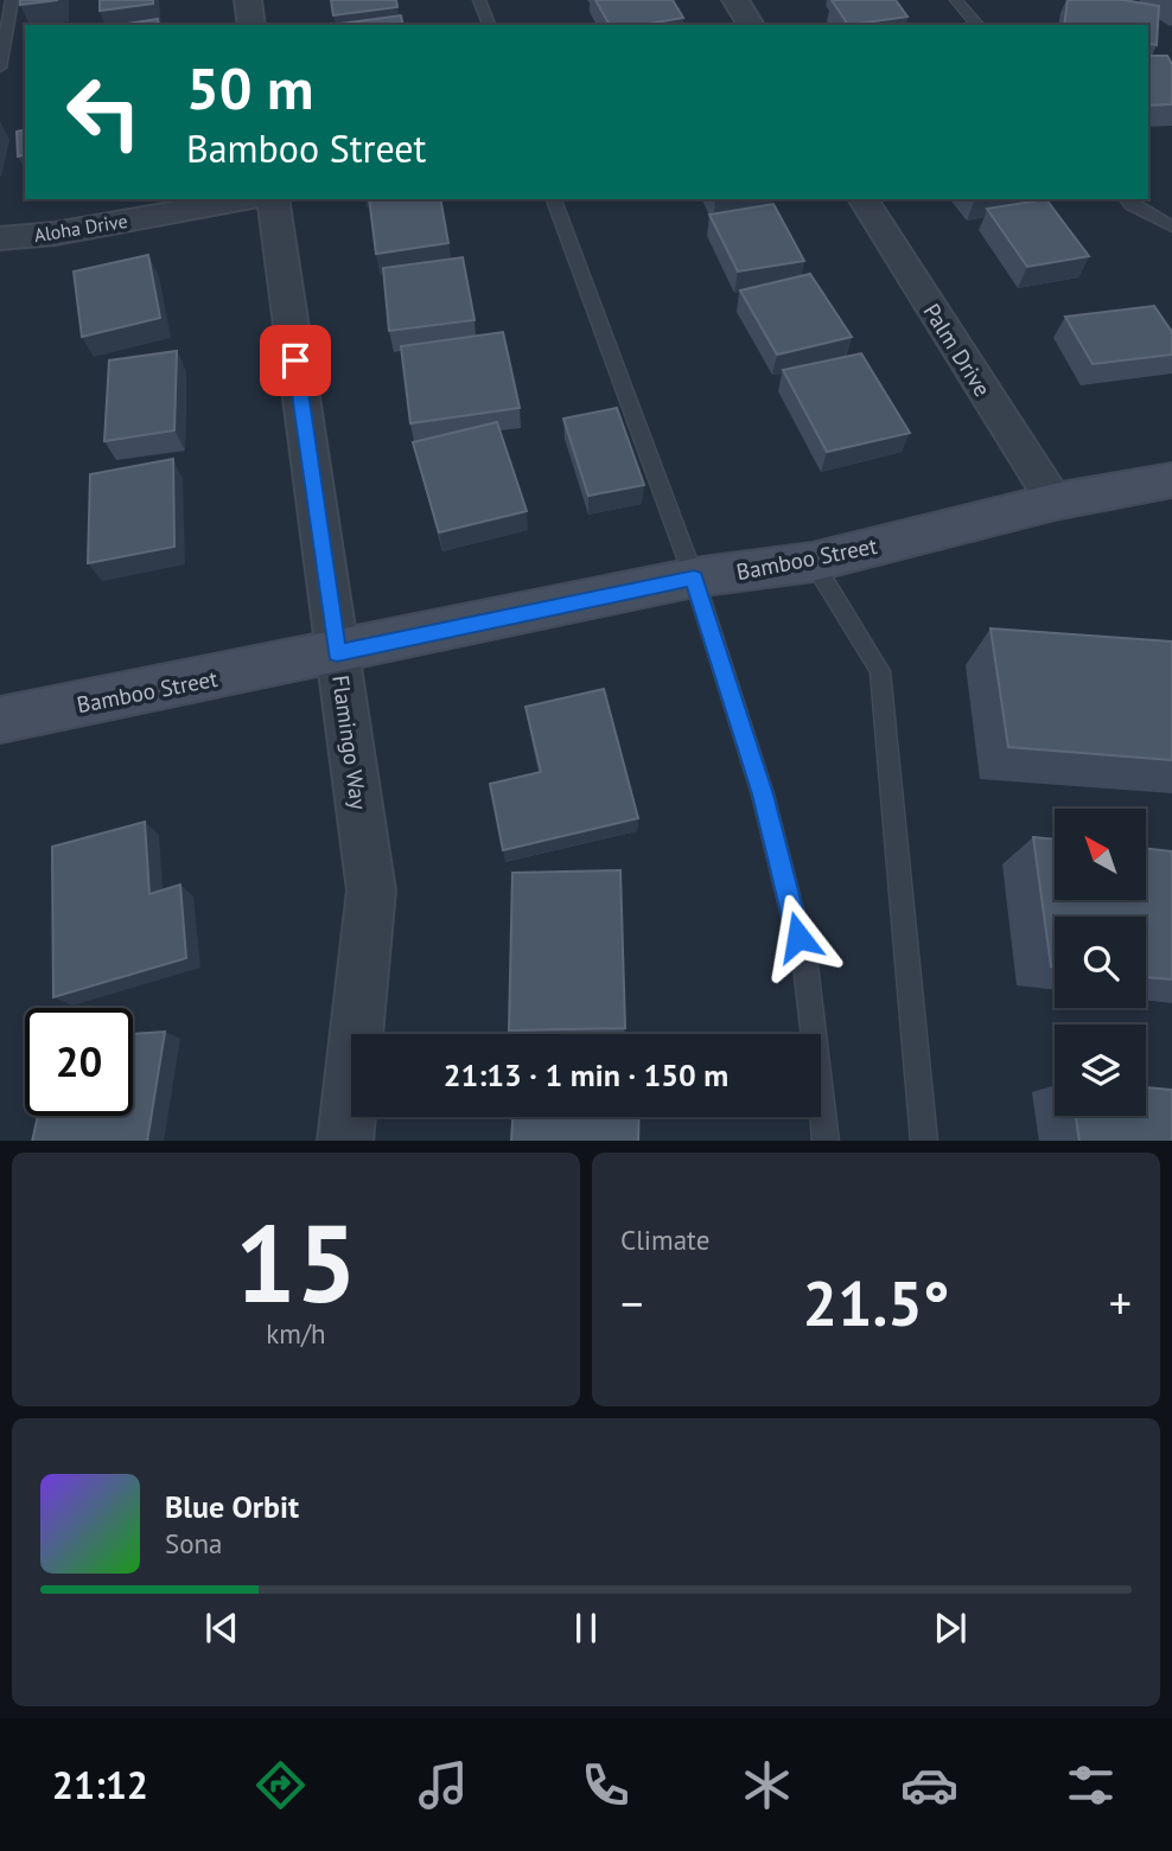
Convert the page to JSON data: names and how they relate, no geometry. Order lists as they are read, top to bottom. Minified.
{"streets":{"street":["Aloha Drive","Palm Drive","Bamboo Street","Flamingo Way"]},"crossings":[["Palm Drive","Bamboo Street"],["Bamboo Street","Flamingo Way"]],"north":"top left","page":{"turn":["50 m","Bamboo Street"],"limit":"20","trip":"21:13 · 1 min · 150 m","tile":[["15","km/h"],"Climate"],"heat":["−","21.5°","+"],"song":["Blue Orbit","Sona"],"tabs":"21:12"}}
